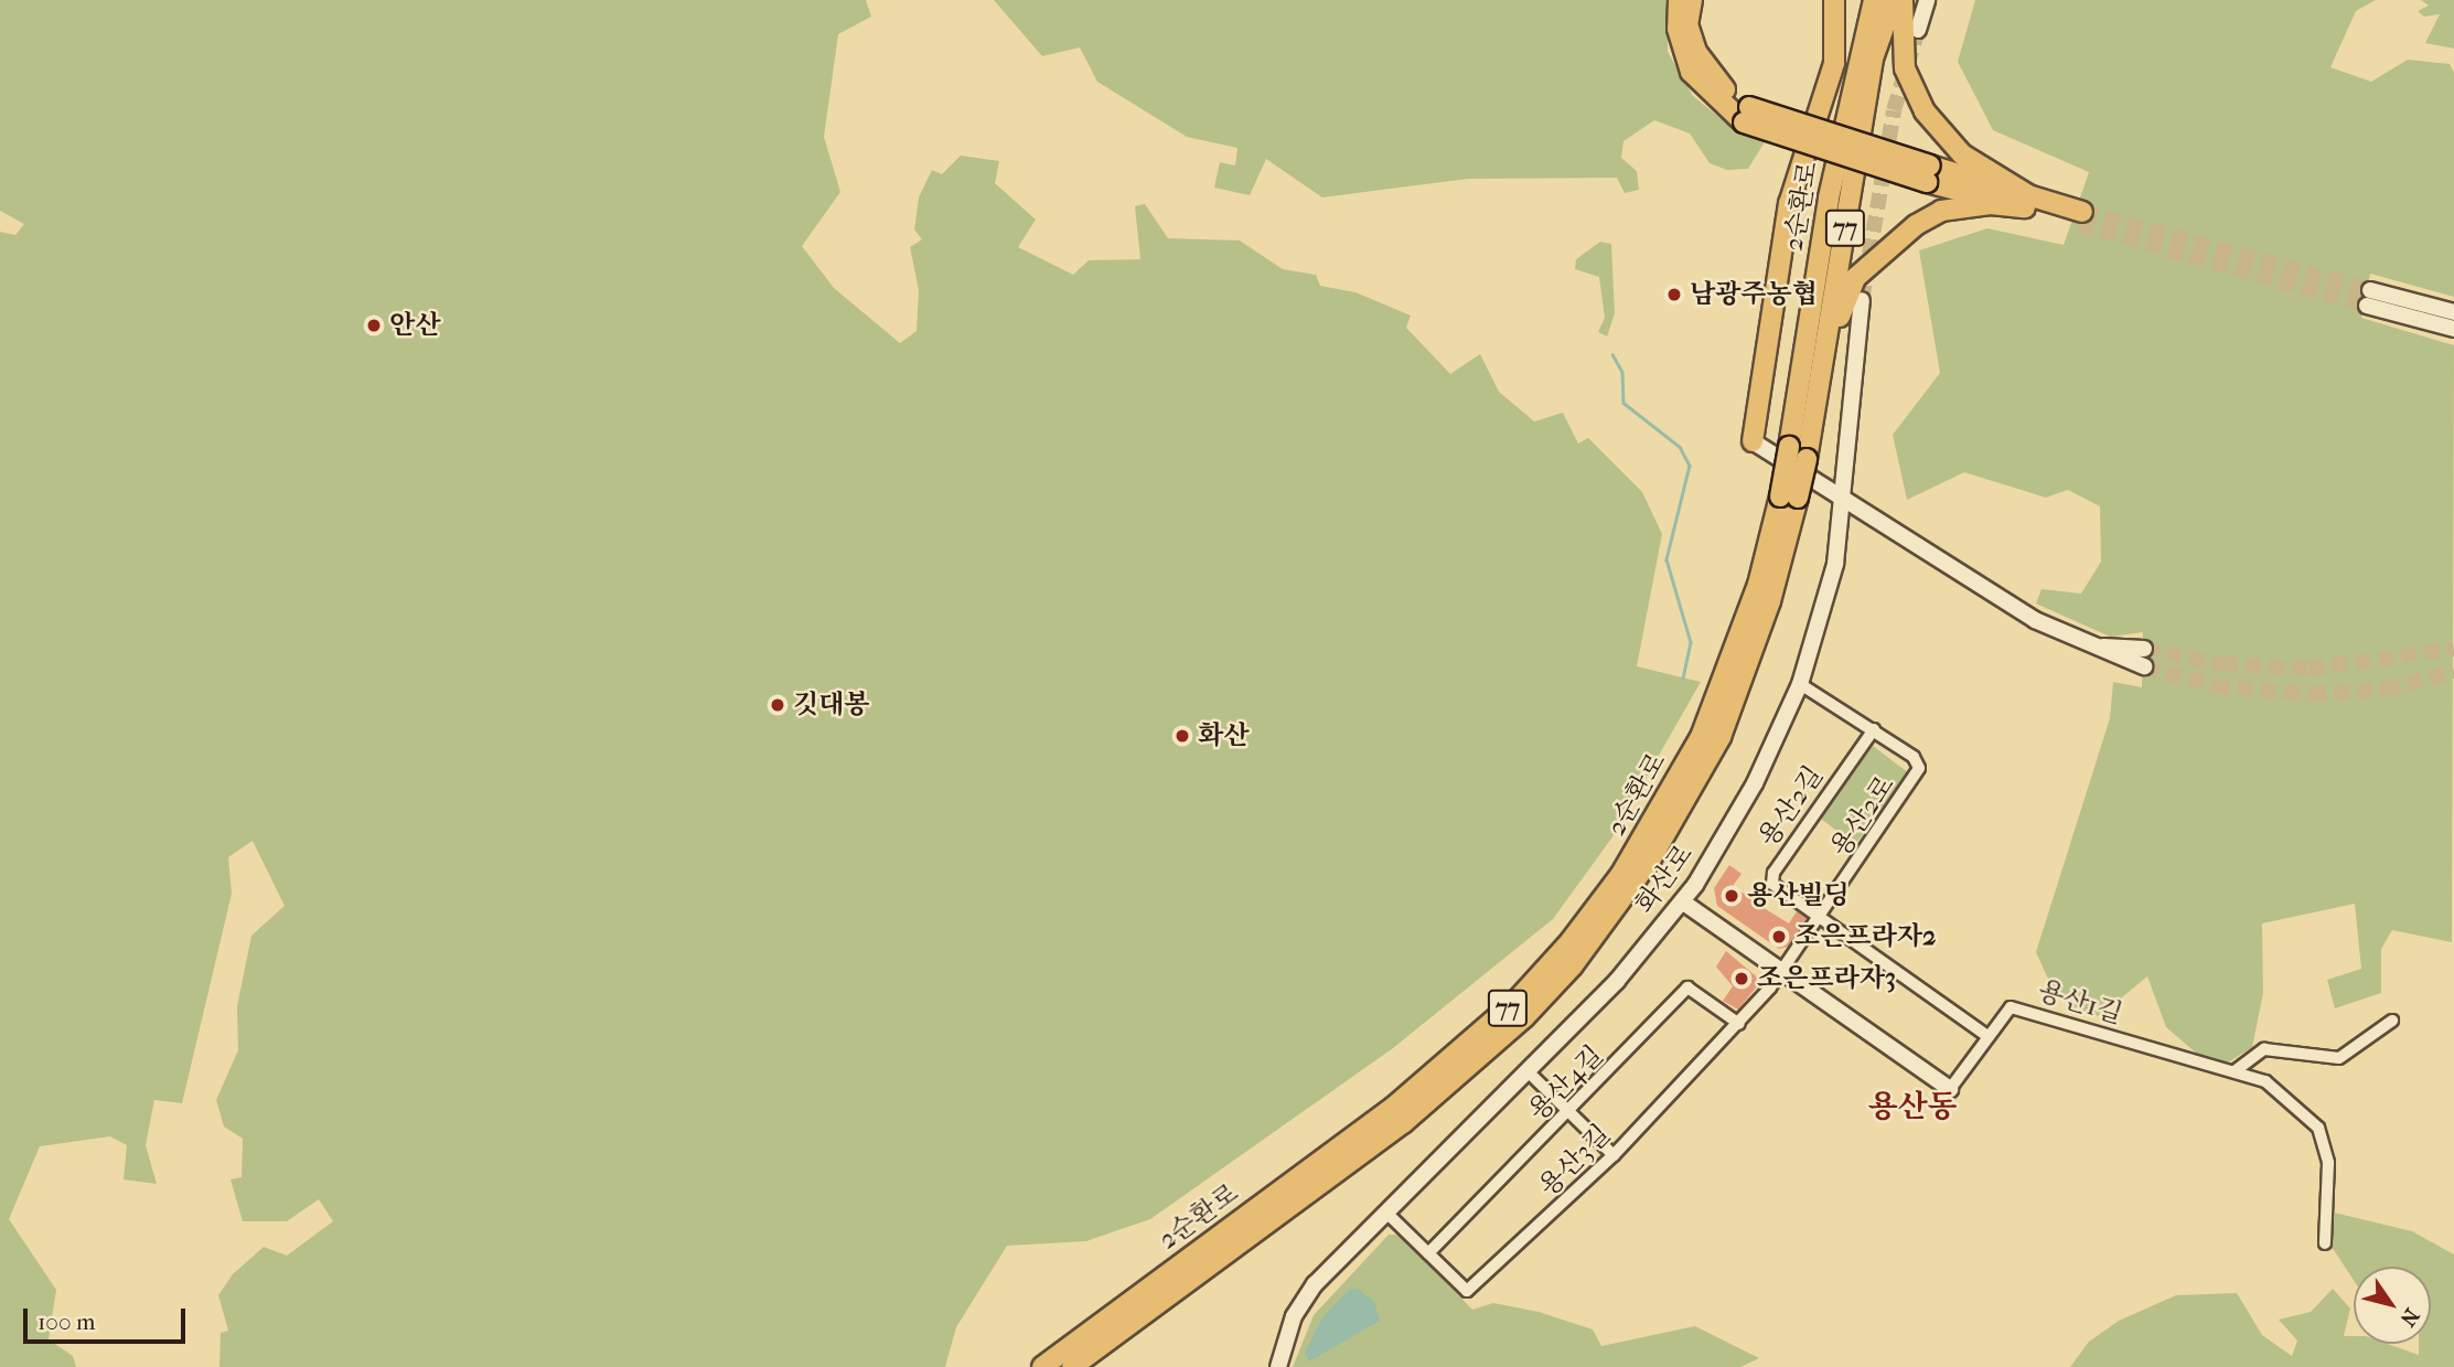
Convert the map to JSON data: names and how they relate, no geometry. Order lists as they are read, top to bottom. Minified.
{"streets":{"highway":["2순환로","77"],"main road":["화산로"],"street":["용산2길","용산2로","용산1길","용산4길","용산3길"]},"crossings":[["용산2길","용산2로"],["용산2길","용산1길"],["용산2로","화산로"],["용산2로","용산3길"],["화산로","용산3길"],["용산4길","용산3길"]],"districts":["용산동"],"places":["남광주농협","안산","깃대봉","화산","용산빌딩","조은프라자2","조은프라자3"],"scale_bar":"100 m","north":"bottom right"}
